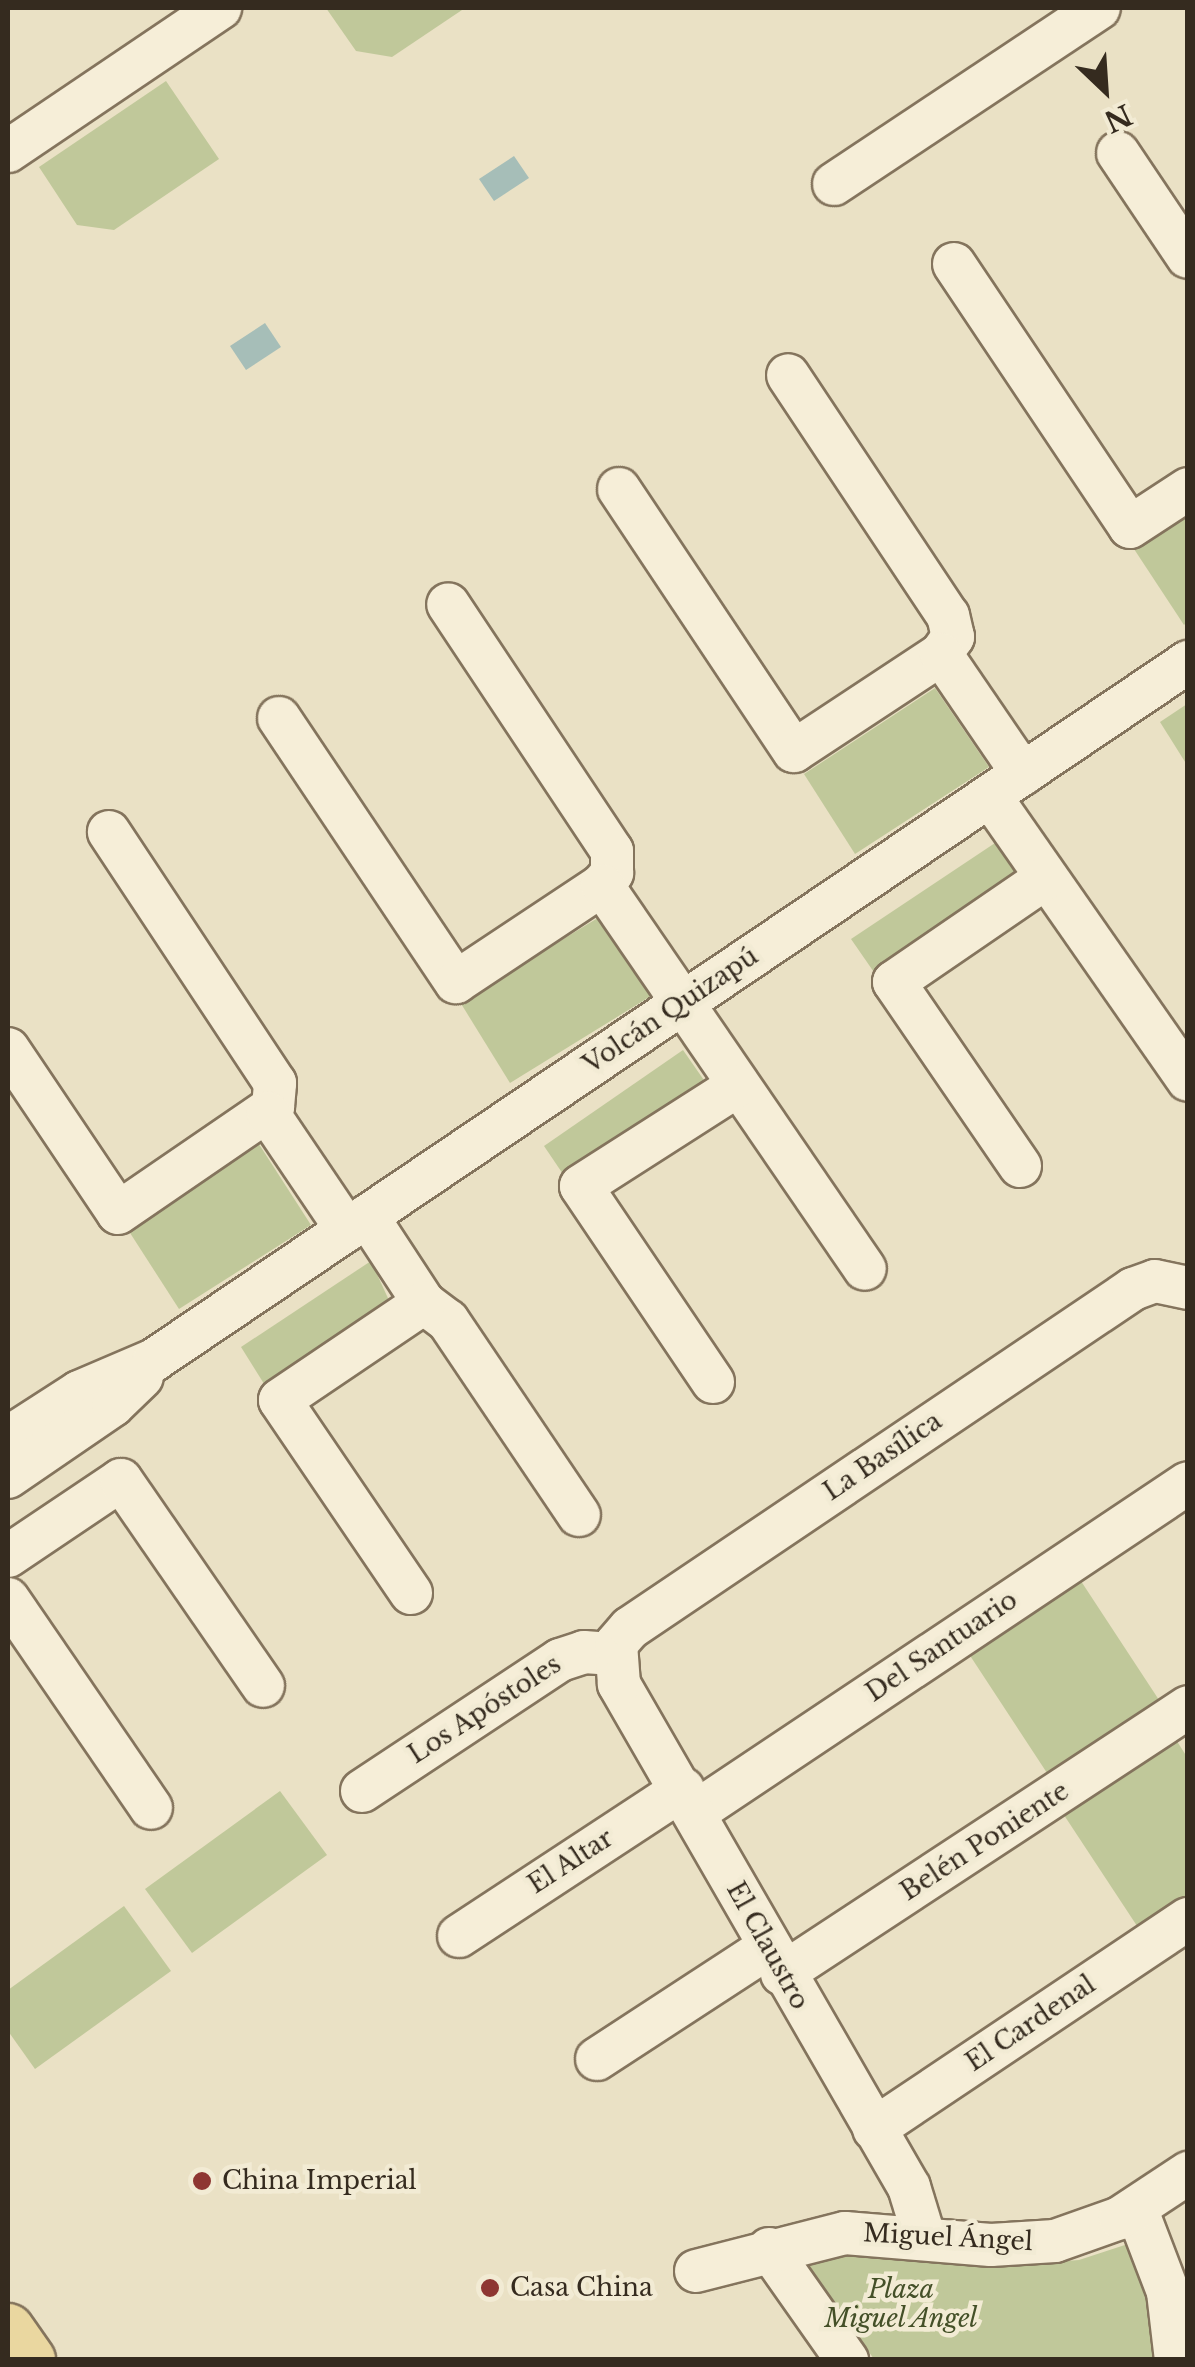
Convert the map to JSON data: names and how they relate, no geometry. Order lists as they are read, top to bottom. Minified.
{"streets":{"street":["Volcán Quizapú","La Basílica","Del Santuario","Los Apóstoles","Belén Poniente","El Altar","El Claustro","El Cardenal","Miguel Ángel"]},"crossings":[["La Basílica","Los Apóstoles"],["La Basílica","El Claustro"],["Del Santuario","El Altar"],["Del Santuario","El Claustro"],["Los Apóstoles","El Claustro"],["Belén Poniente","El Claustro"],["El Altar","El Claustro"],["El Claustro","El Cardenal"],["El Claustro","Miguel Ángel"]],"parks":["Plaza Miguel Angel"],"places":["China Imperial","Casa China"],"north":"bottom right"}
